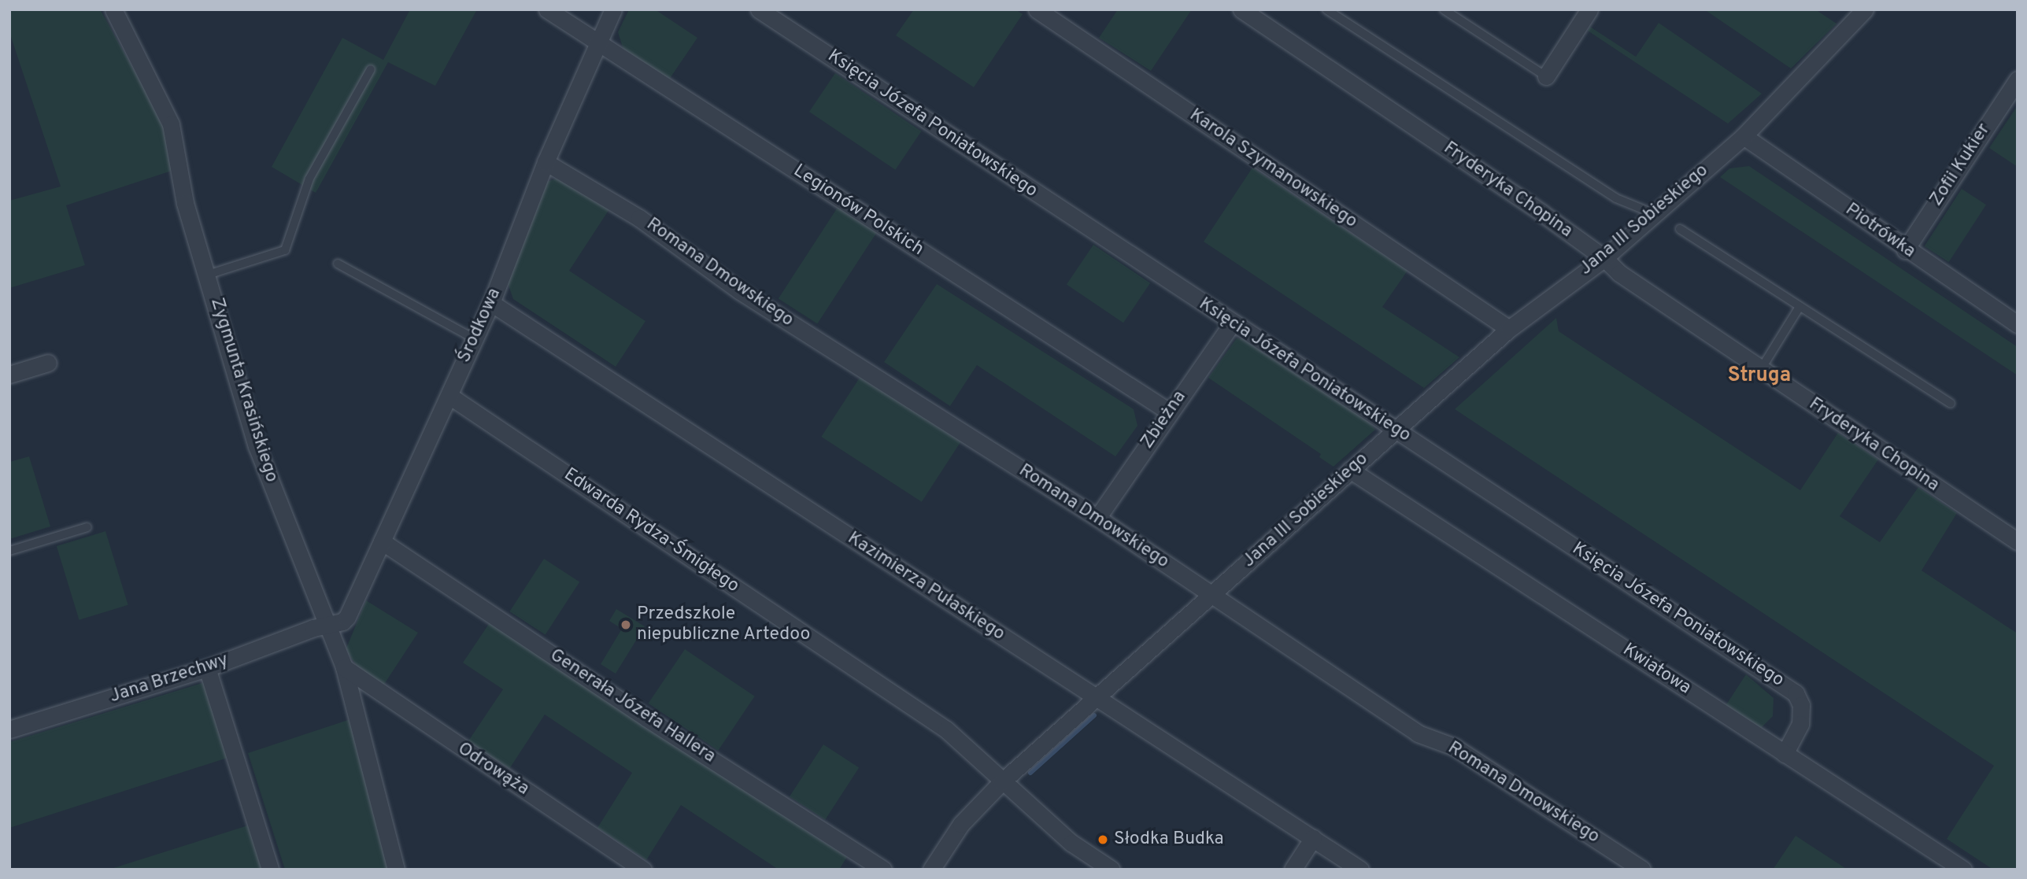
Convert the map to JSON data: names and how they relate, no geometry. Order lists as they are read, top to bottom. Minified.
{"streets":{"street":["Księcia Józefa Poniatowskiego","Zofii Kukier","Karola Szymanowskiego","Fryderyka Chopina","Legionów Polskich","Jana III Sobieskiego","Piotrówka","Romana Dmowskiego","Środkowa","Zygmunta Krasińskiego","Zbieżna","Edwarda Rydza-Śmigłego","Kazimierza Pułaskiego","Kwiatowa","Jana Brzechwy","Generała Józefa Hallera","Odrowąża"]},"crossings":[["Księcia Józefa Poniatowskiego","Jana III Sobieskiego"],["Księcia Józefa Poniatowskiego","Zbieżna"],["Księcia Józefa Poniatowskiego","Kwiatowa"],["Zofii Kukier","Piotrówka"],["Karola Szymanowskiego","Jana III Sobieskiego"],["Fryderyka Chopina","Jana III Sobieskiego"],["Legionów Polskich","Środkowa"],["Legionów Polskich","Zbieżna"],["Jana III Sobieskiego","Piotrówka"],["Jana III Sobieskiego","Romana Dmowskiego"],["Jana III Sobieskiego","Edwarda Rydza-Śmigłego"],["Jana III Sobieskiego","Kazimierza Pułaskiego"],["Jana III Sobieskiego","Kwiatowa"],["Romana Dmowskiego","Środkowa"],["Romana Dmowskiego","Zbieżna"],["Środkowa","Zygmunta Krasińskiego"],["Środkowa","Edwarda Rydza-Śmigłego"],["Środkowa","Kazimierza Pułaskiego"],["Środkowa","Jana Brzechwy"],["Środkowa","Generała Józefa Hallera"],["Zygmunta Krasińskiego","Jana Brzechwy"],["Zygmunta Krasińskiego","Odrowąża"]],"districts":["Struga"],"places":["Przedszkole niepubliczne Artedoo","Słodka Budka"]}
